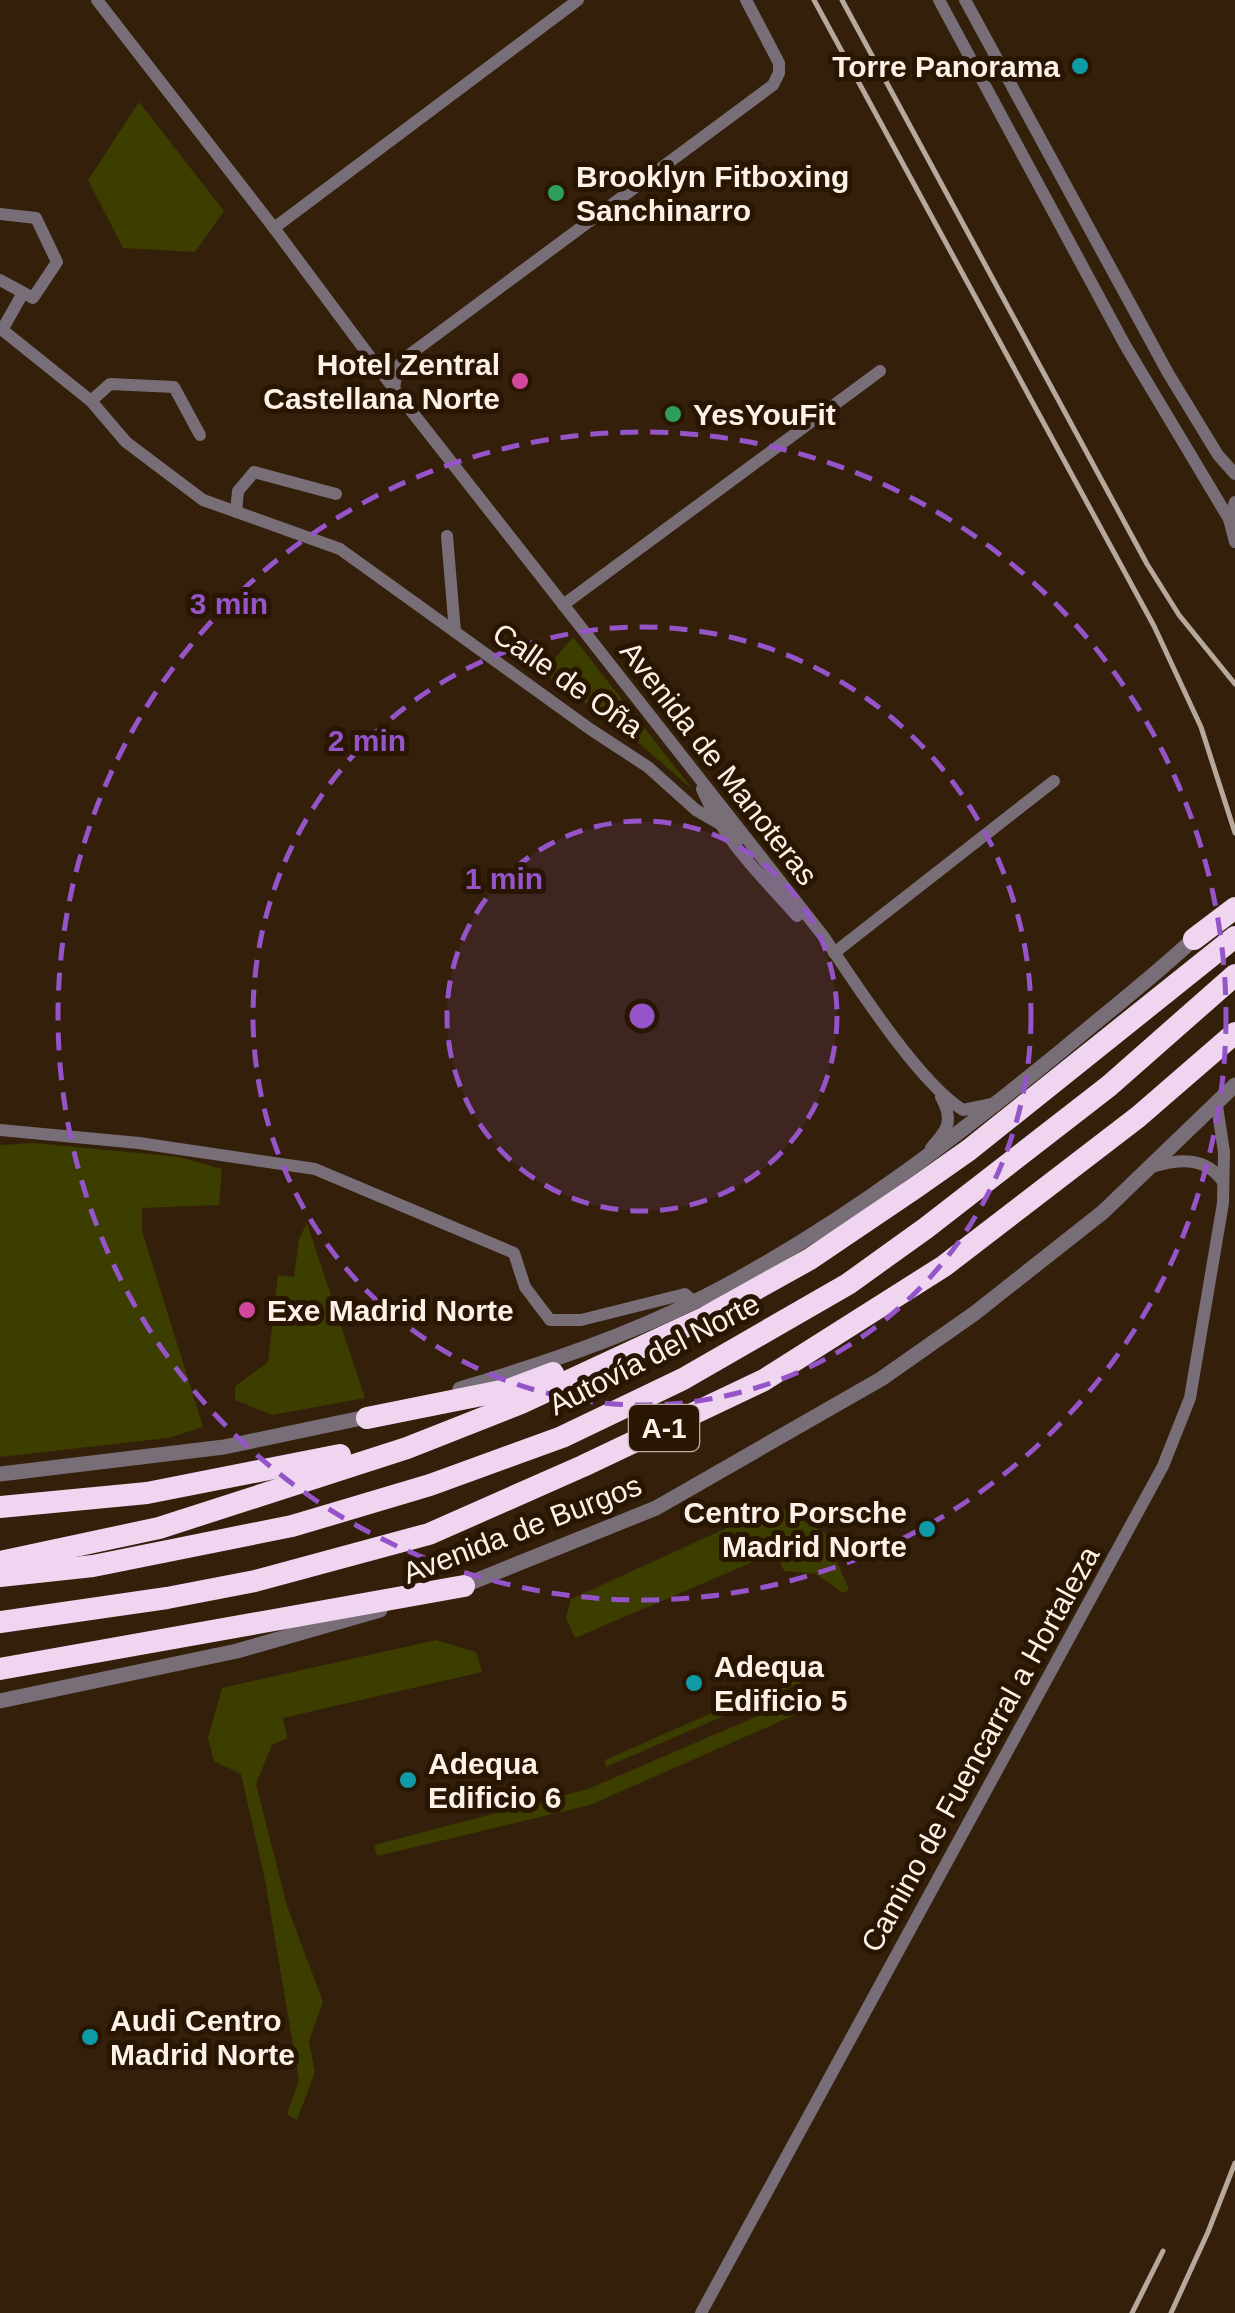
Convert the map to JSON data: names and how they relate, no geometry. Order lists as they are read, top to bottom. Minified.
{"streets":{"highway":["Autovía del Norte","A-1"],"street":["Calle de Oña","Avenida de Manoteras","Avenida de Burgos","Camino de Fuencarral a Hortaleza"]},"crossings":[["Calle de Oña","Avenida de Manoteras"],["Avenida de Burgos","Camino de Fuencarral a Hortaleza"]],"places":["Torre Panorama","Brooklyn Fitboxing Sanchinarro","Hotel Zentral Castellana Norte","YesYouFit","Exe Madrid Norte","Centro Porsche Madrid Norte","Adequa Edificio 5","Adequa Edificio 6","Audi Centro Madrid Norte"],"rings":["3 min","2 min","1 min"]}
